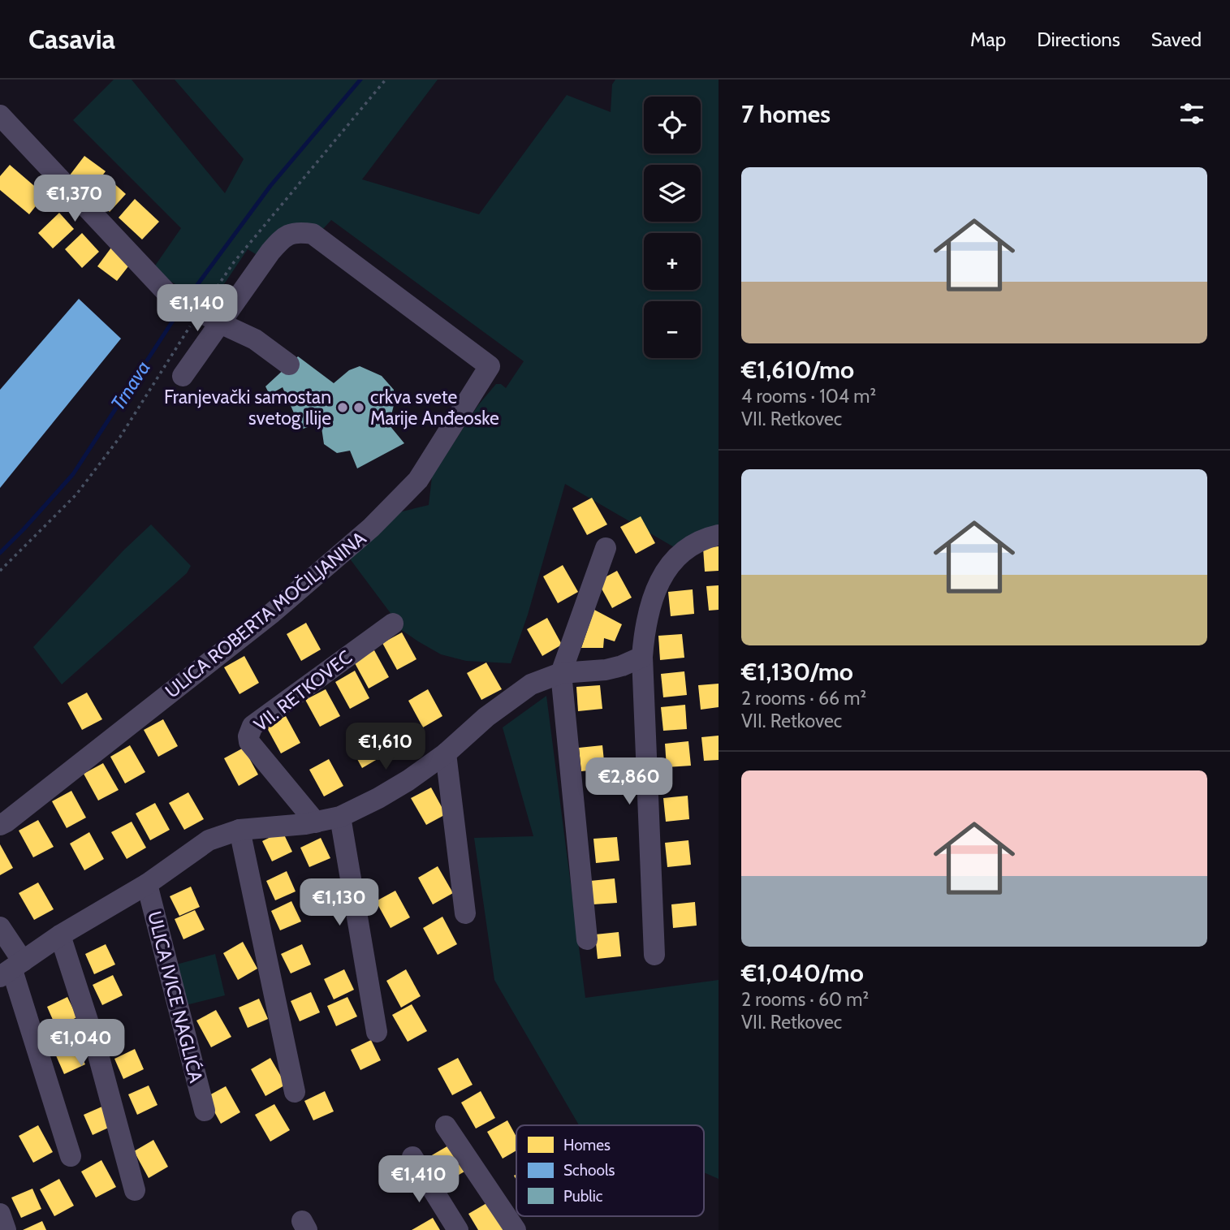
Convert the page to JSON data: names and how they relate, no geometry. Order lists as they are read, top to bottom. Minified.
{"streets":{"street":["ULICA ROBERTA MOČILJANINA","VII. RETKOVEC","ULICA IVICE NAGLIĆA"]},"water":["Trnava"],"places":["Franjevački samostan svetog Ilije","crkva svete Marije Anđeoske"],"legend":["Homes","Schools","Public"],"page":{"header":"Casavia","nav":["Map","Directions","Saved"],"heading":"7 homes","map_buttons":["+","−"],"list":[{"name":"€1,610/mo","note":"4 rooms · 104 m² · VII. Retkovec"},{"name":"€1,130/mo","note":"2 rooms · 66 m² · VII. Retkovec"},{"name":"€1,040/mo","note":"2 rooms · 60 m² · VII. Retkovec"}],"price":["€1,370","€1,140","€1,610","€2,860","€1,130","€1,040","€1,410"]}}
